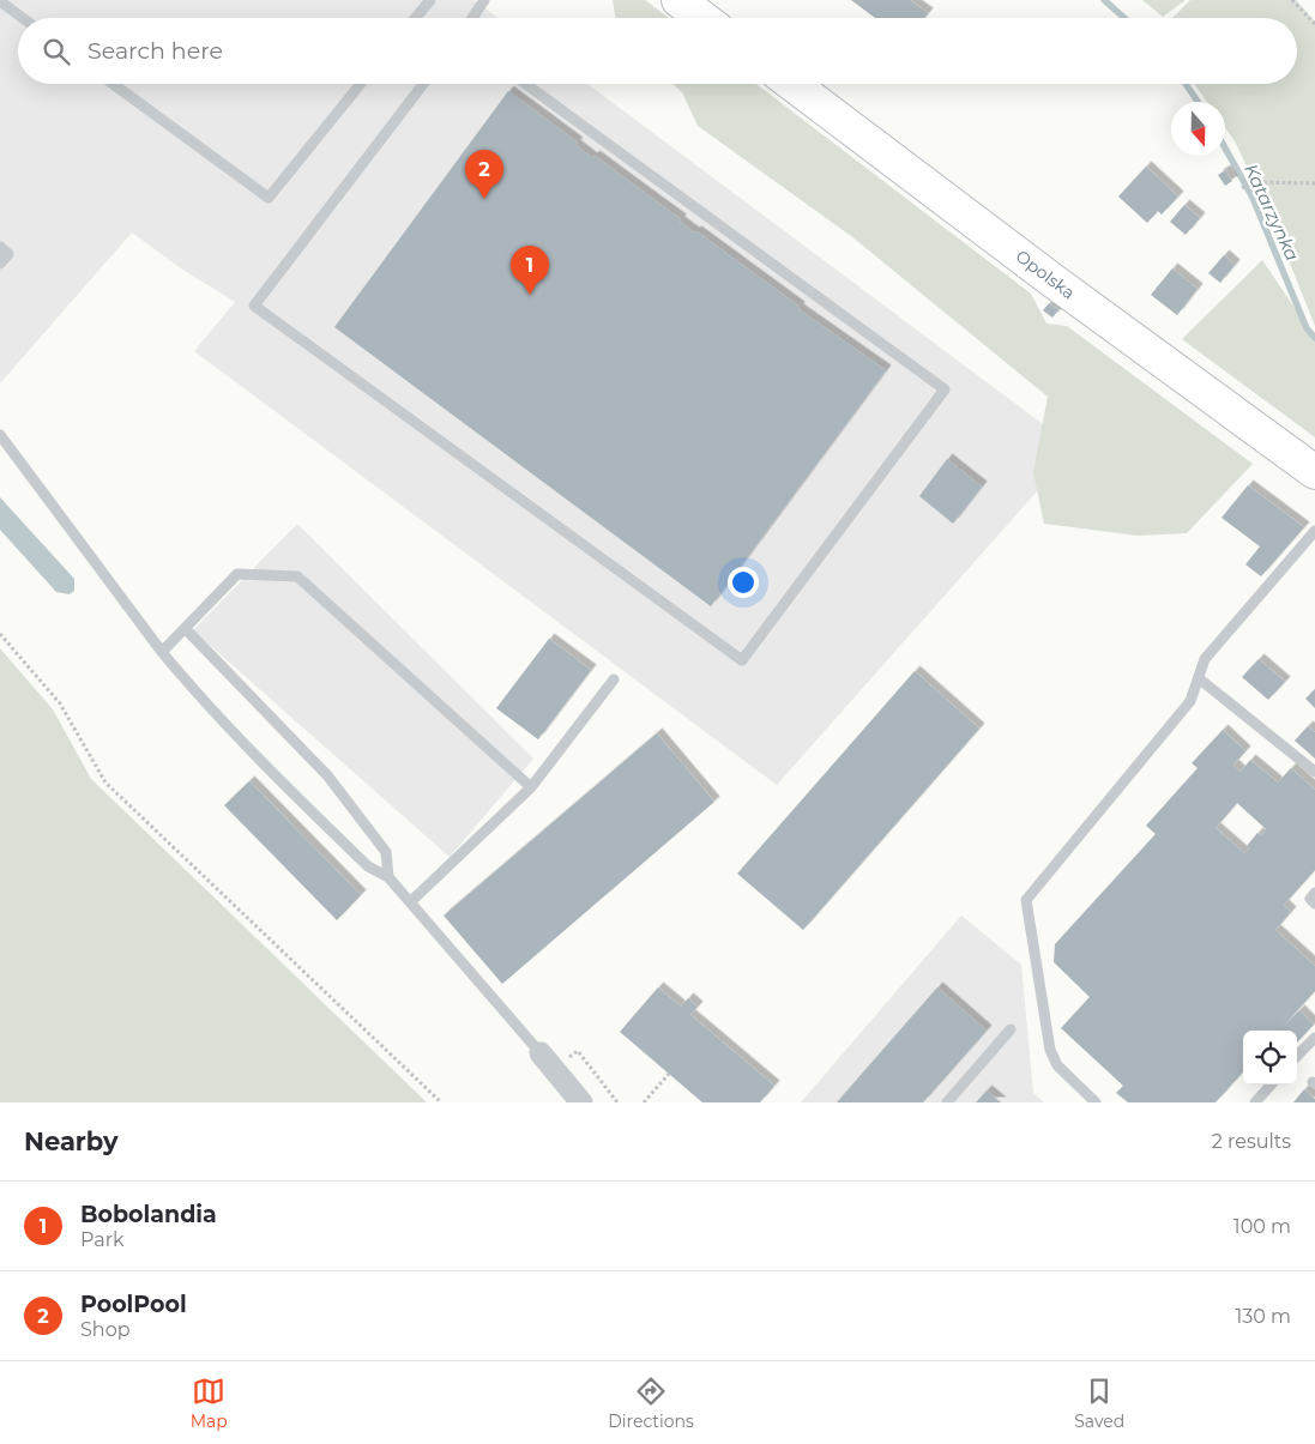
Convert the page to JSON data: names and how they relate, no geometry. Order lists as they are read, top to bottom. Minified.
{"streets":{"main road":["Opolska"]},"water":["Katarzynka"],"north":"bottom","page":{"search":"Search here","pins":["2","1"],"heading":["Nearby","2 results"],"list":[{"mark":"1","name":"Bobolandia","note":"Park","value":"100 m"},{"mark":"2","name":"PoolPool","note":"Shop","value":"130 m"}],"nav":["Map","Directions","Saved"]}}
